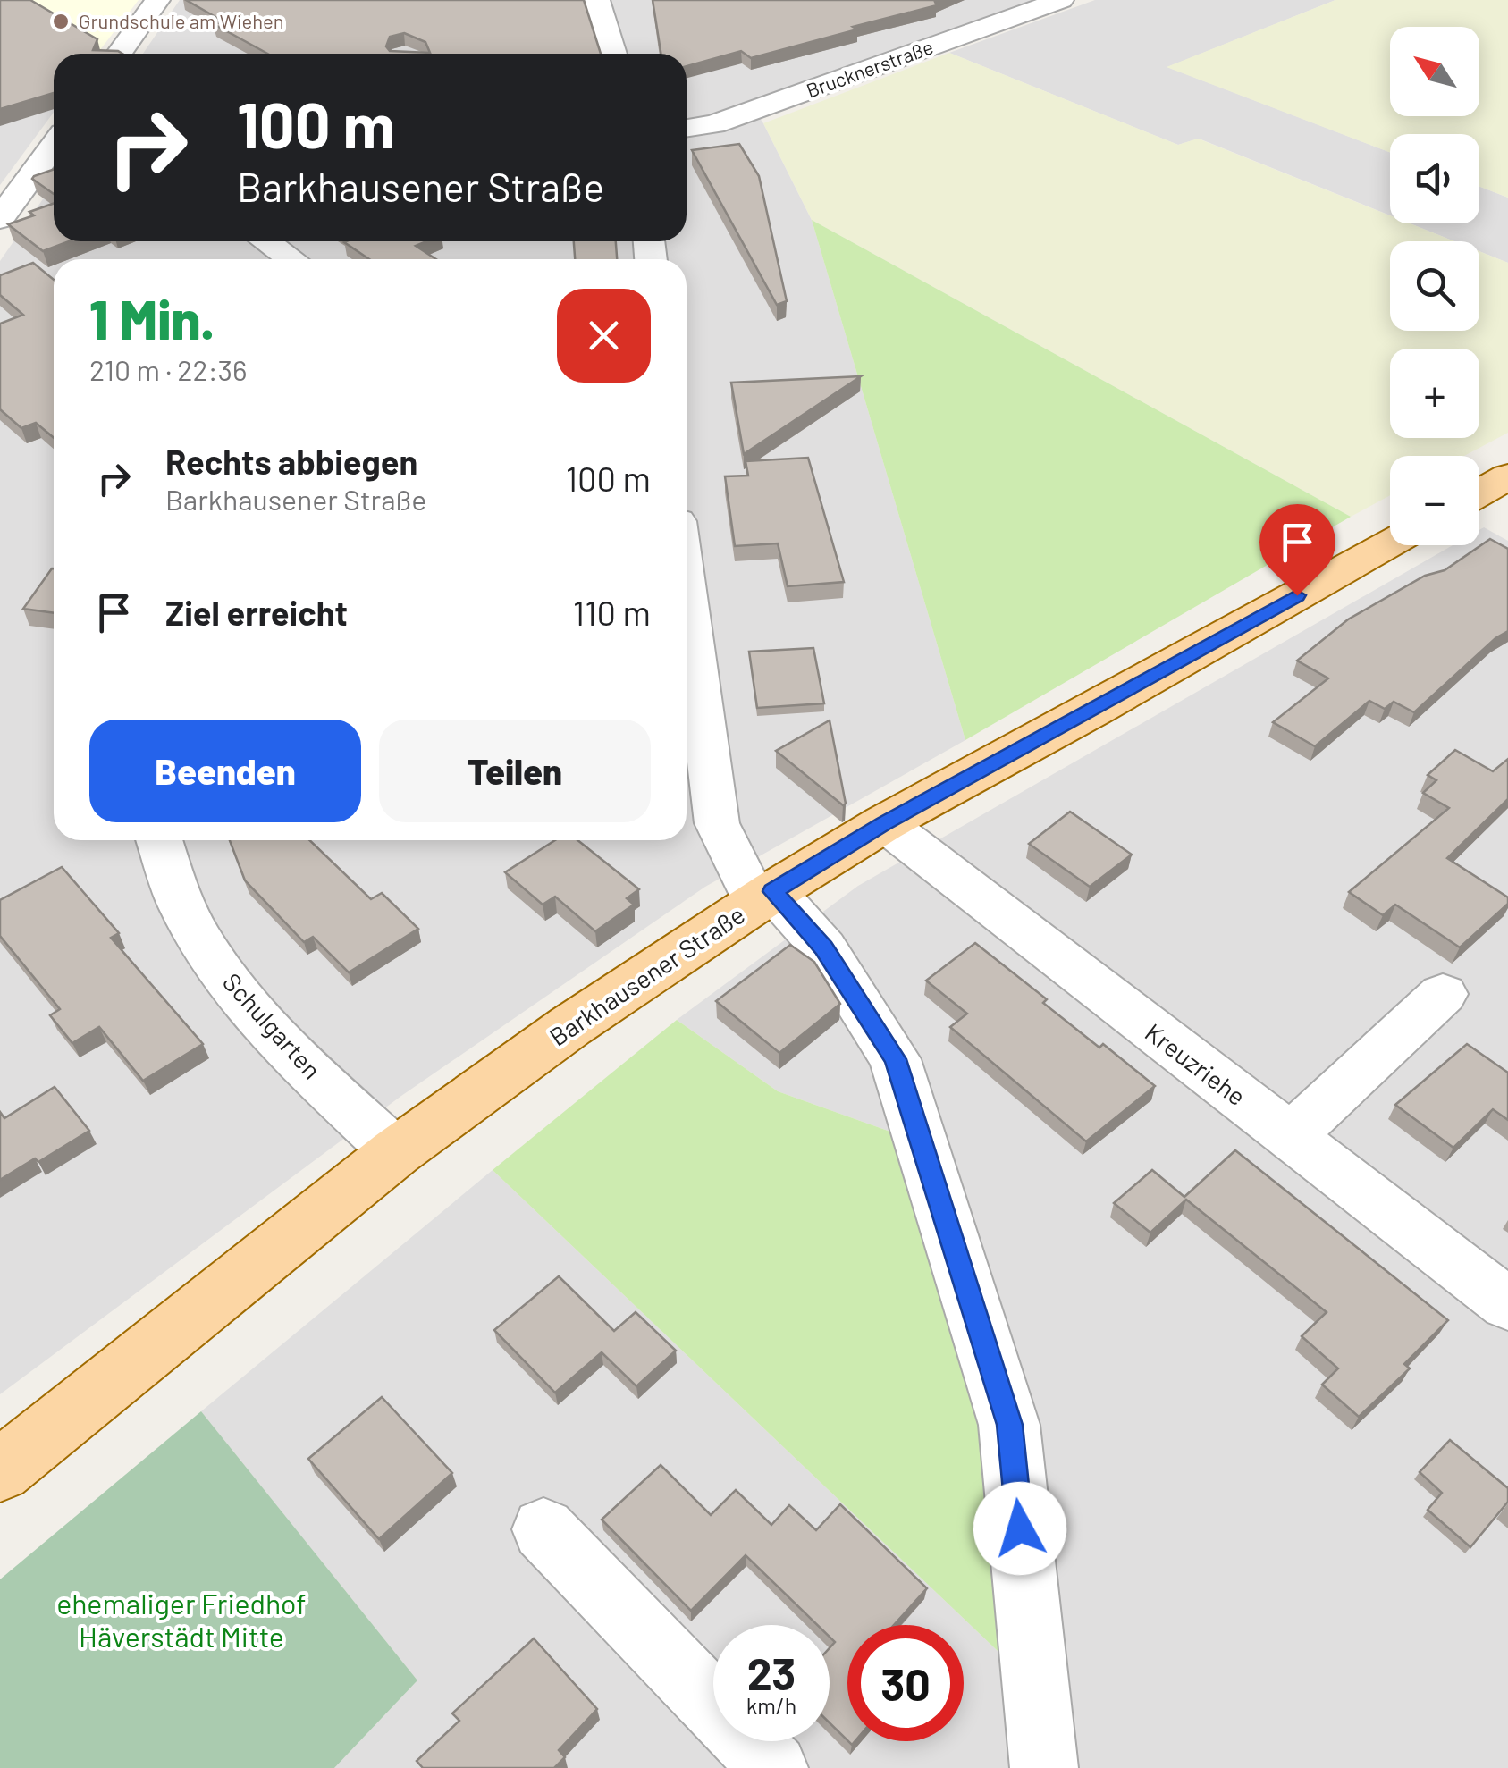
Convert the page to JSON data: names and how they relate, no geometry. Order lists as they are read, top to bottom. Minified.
{"streets":{"main road":["Barkhausener Straße"],"street":["Brucknerstraße","Schulgarten","Kreuzriehe"]},"crossings":[["Barkhausener Straße","Schulgarten"],["Barkhausener Straße","Kreuzriehe"]],"parks":["ehemaliger Friedhof Häverstädt Mitte"],"places":["Grundschule am Wiehen"],"north":"top left","page":{"map_buttons":["+","−"],"turn":["100 m","Barkhausener Straße"],"heading":["1 Min.","210 m · 22:36"],"list":[{"name":"Rechts abbiegen","note":"Barkhausener Straße","value":"100 m"},{"name":"Ziel erreicht","value":"110 m"}],"buttons":["Beenden","Teilen"],"speed":"23 km/h","limit":"30"}}
